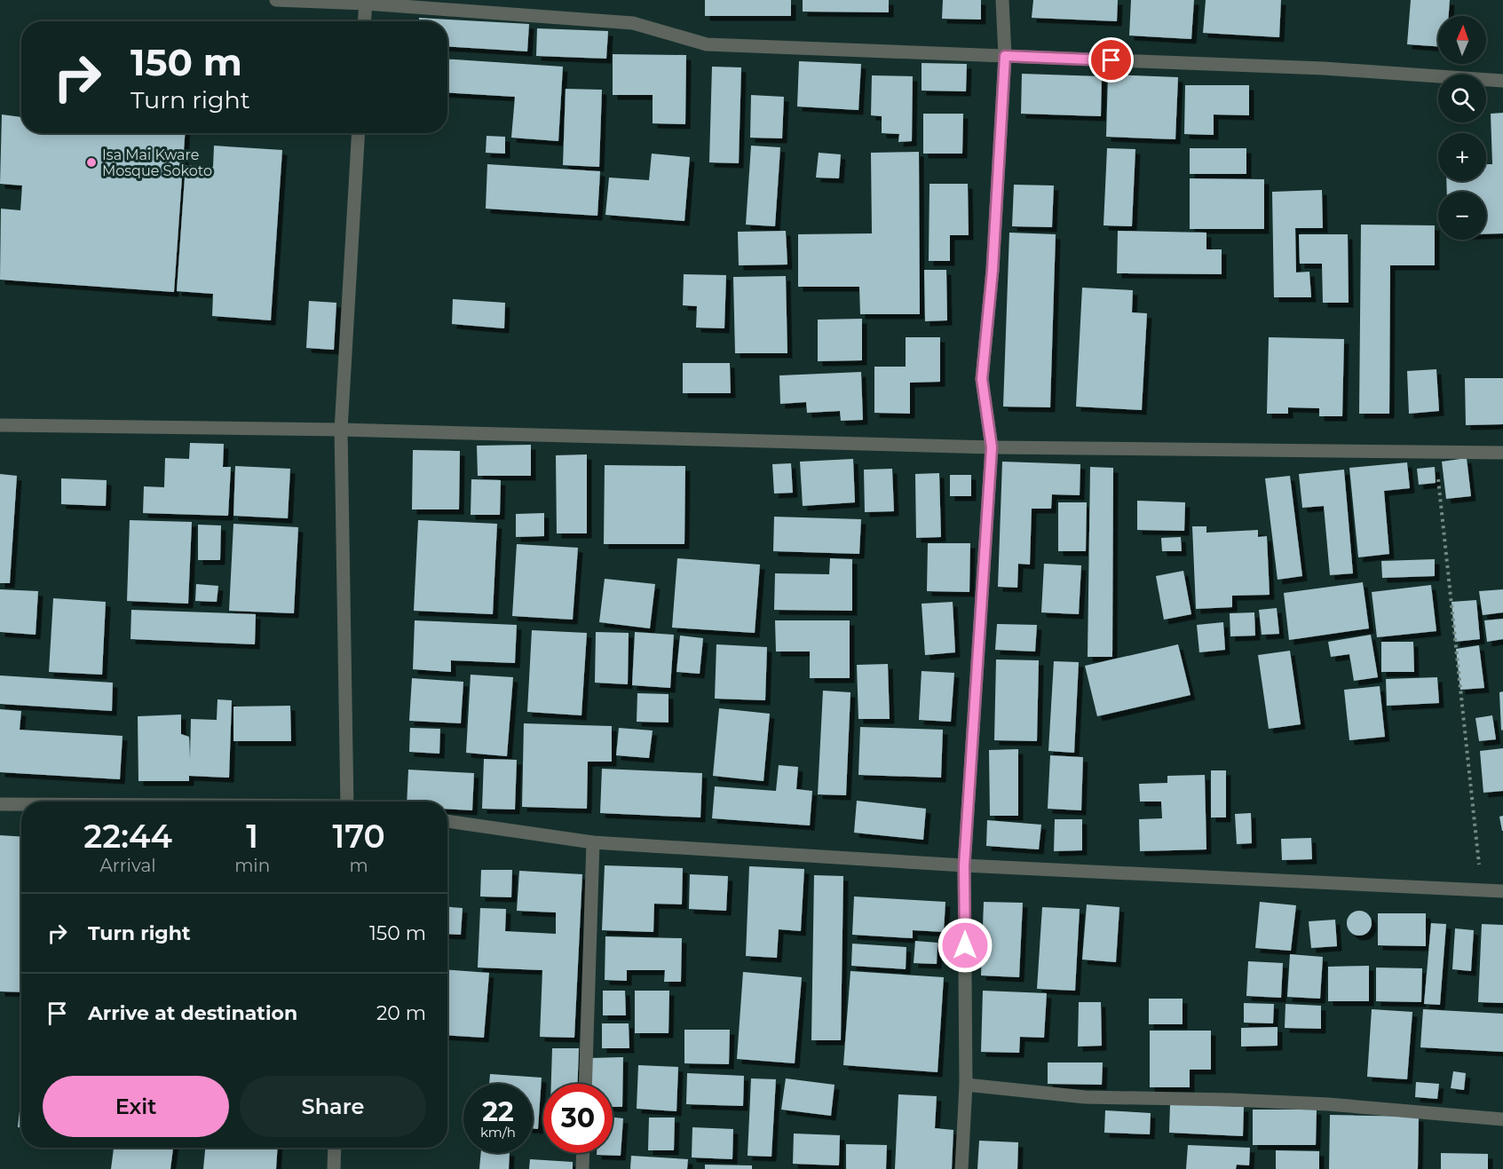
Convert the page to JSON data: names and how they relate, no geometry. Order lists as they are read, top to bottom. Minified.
{"places":["Isa Mai Kware Mosque Sokoto"],"north":"top","page":{"map_buttons":["+","−"],"turn":["150 m","Turn right"],"eta":["22:44","Arrival","1","min","170","m"],"list":[{"name":"Turn right","value":"150 m"},{"name":"Arrive at destination","value":"20 m"}],"buttons":["Exit","Share"],"speed":"22 km/h","limit":"30"}}
